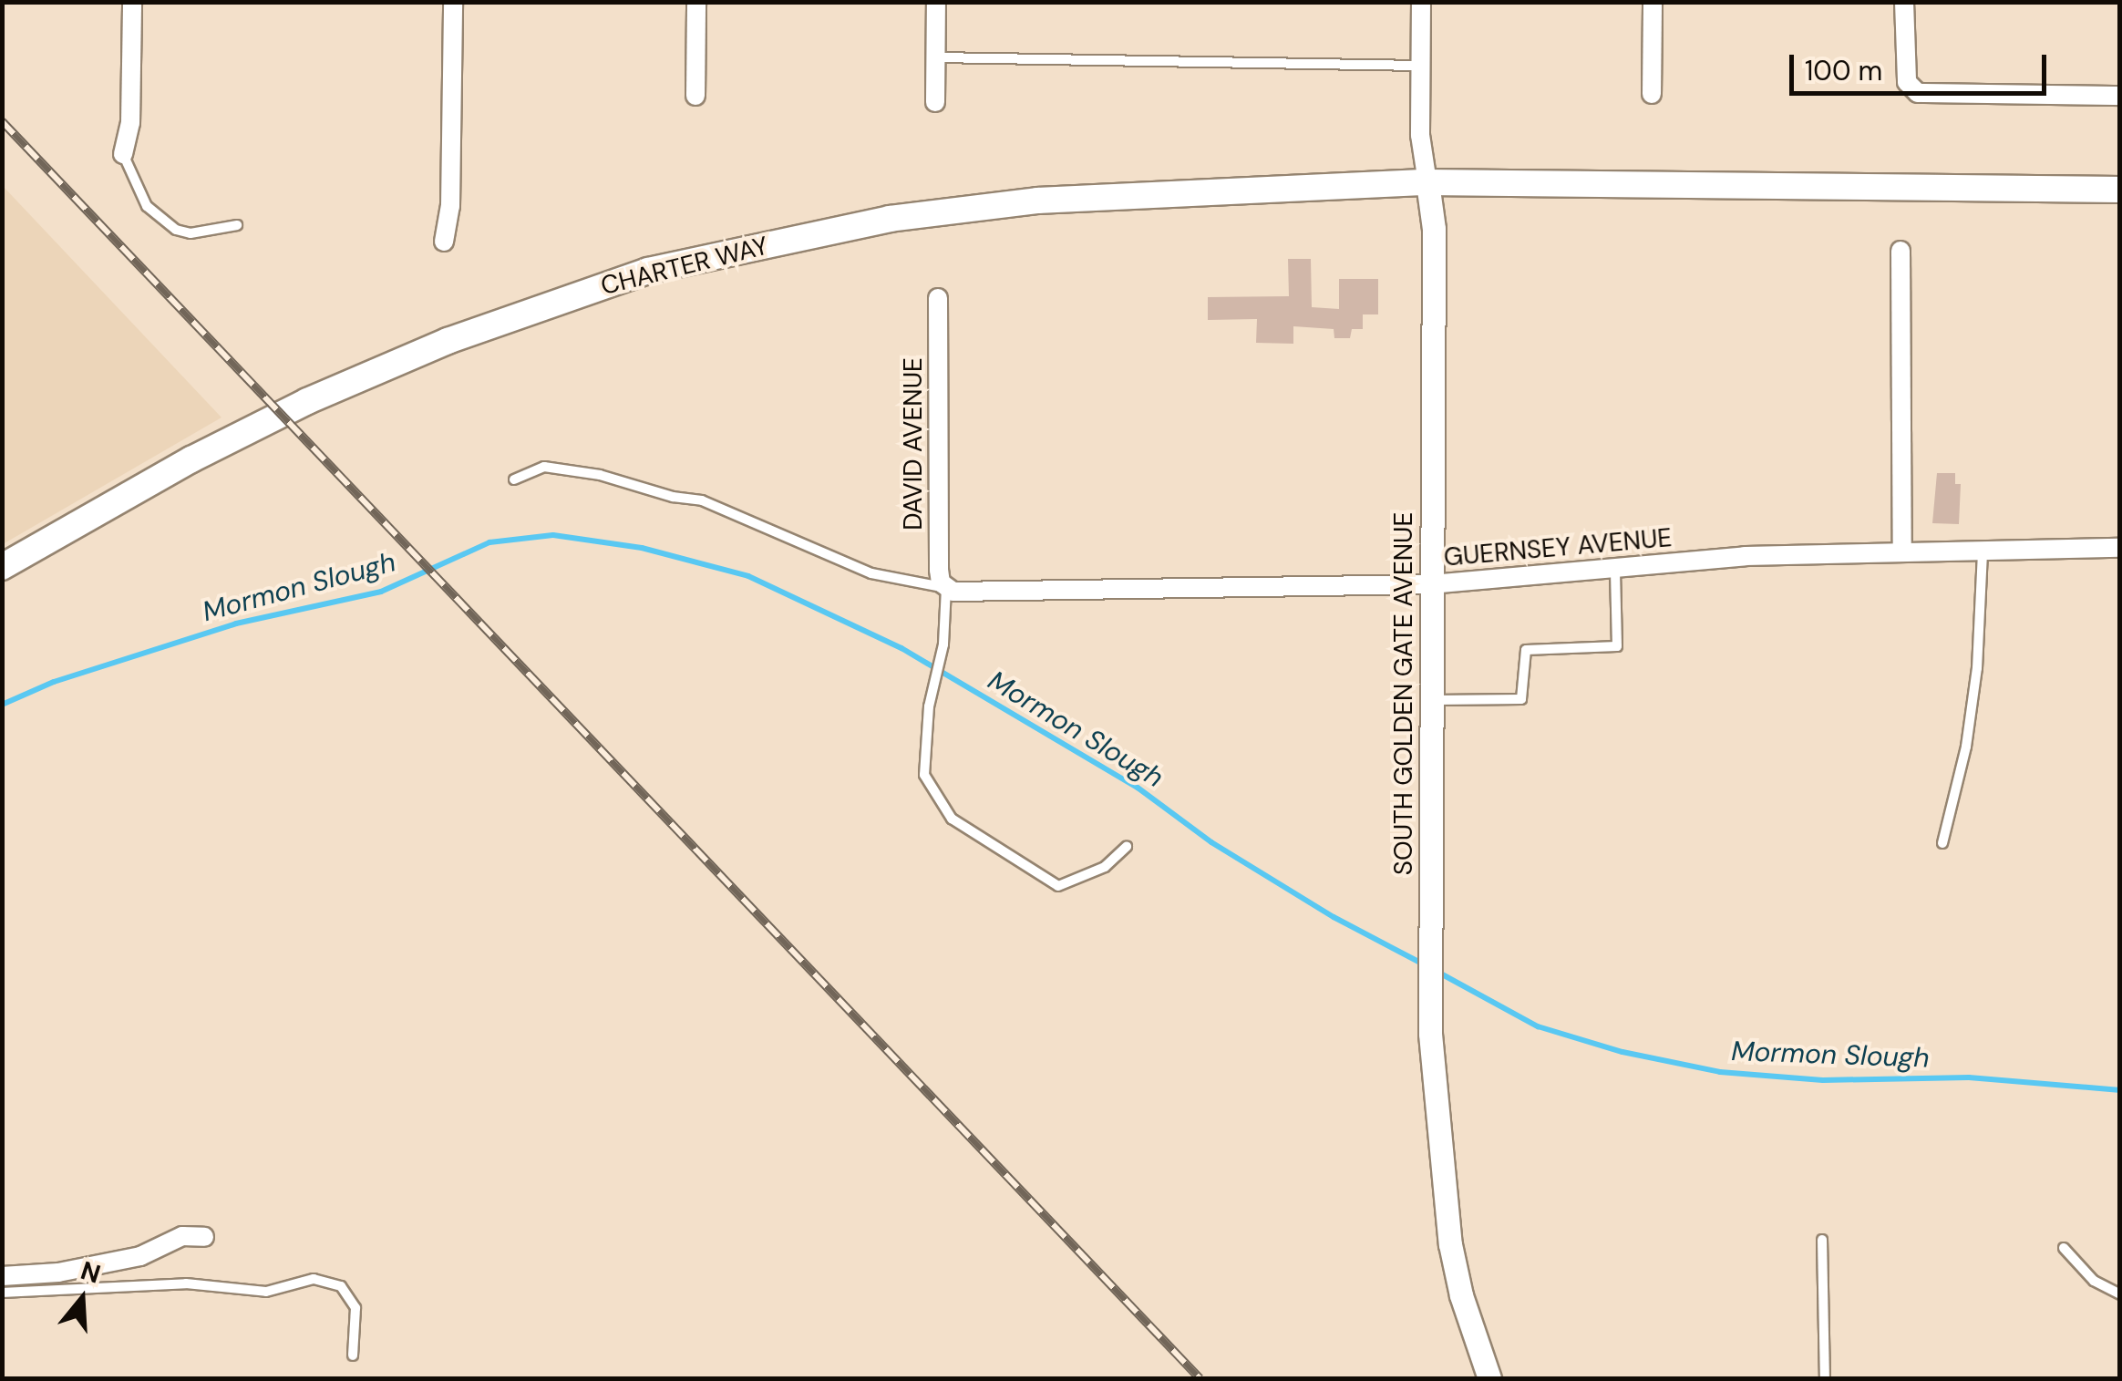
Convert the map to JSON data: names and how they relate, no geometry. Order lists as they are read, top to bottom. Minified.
{"streets":{"main road":["CHARTER WAY"],"street":["DAVID AVENUE","GUERNSEY AVENUE","SOUTH GOLDEN GATE AVENUE"]},"crossings":[["CHARTER WAY","SOUTH GOLDEN GATE AVENUE"],["DAVID AVENUE","GUERNSEY AVENUE"],["GUERNSEY AVENUE","SOUTH GOLDEN GATE AVENUE"]],"water":["Mormon Slough"],"scale_bar":"100 m","north":"top"}
